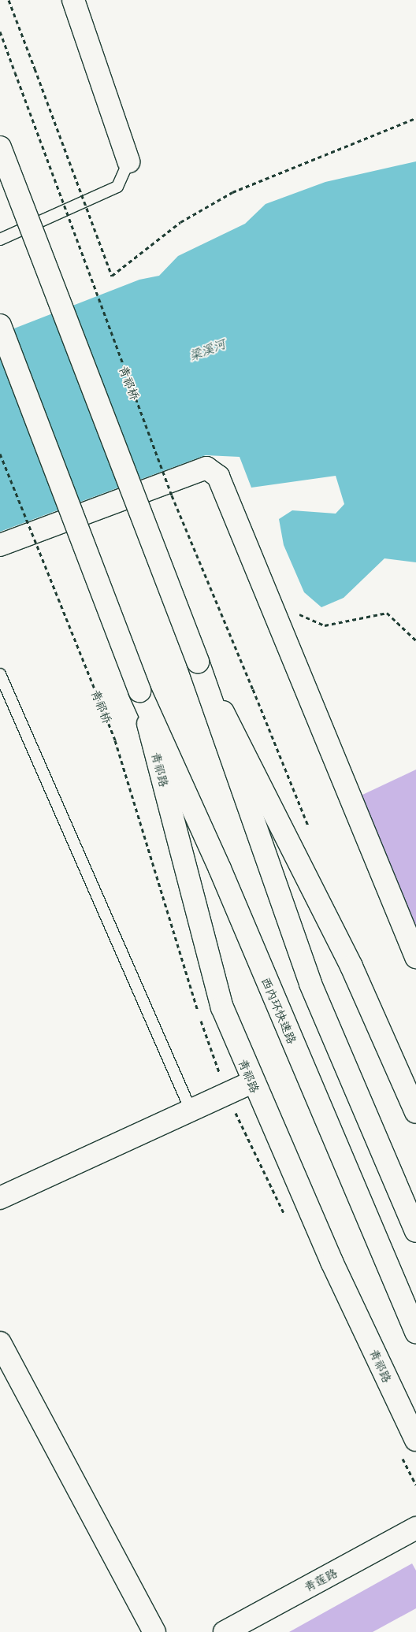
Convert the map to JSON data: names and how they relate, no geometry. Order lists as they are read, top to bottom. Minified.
{"streets":{"main road":["青祁路","西内环快速路","青莲路"],"path":["青祁桥"]},"crossings":[["青祁路","西内环快速路"]],"water":["梁溪河"]}
